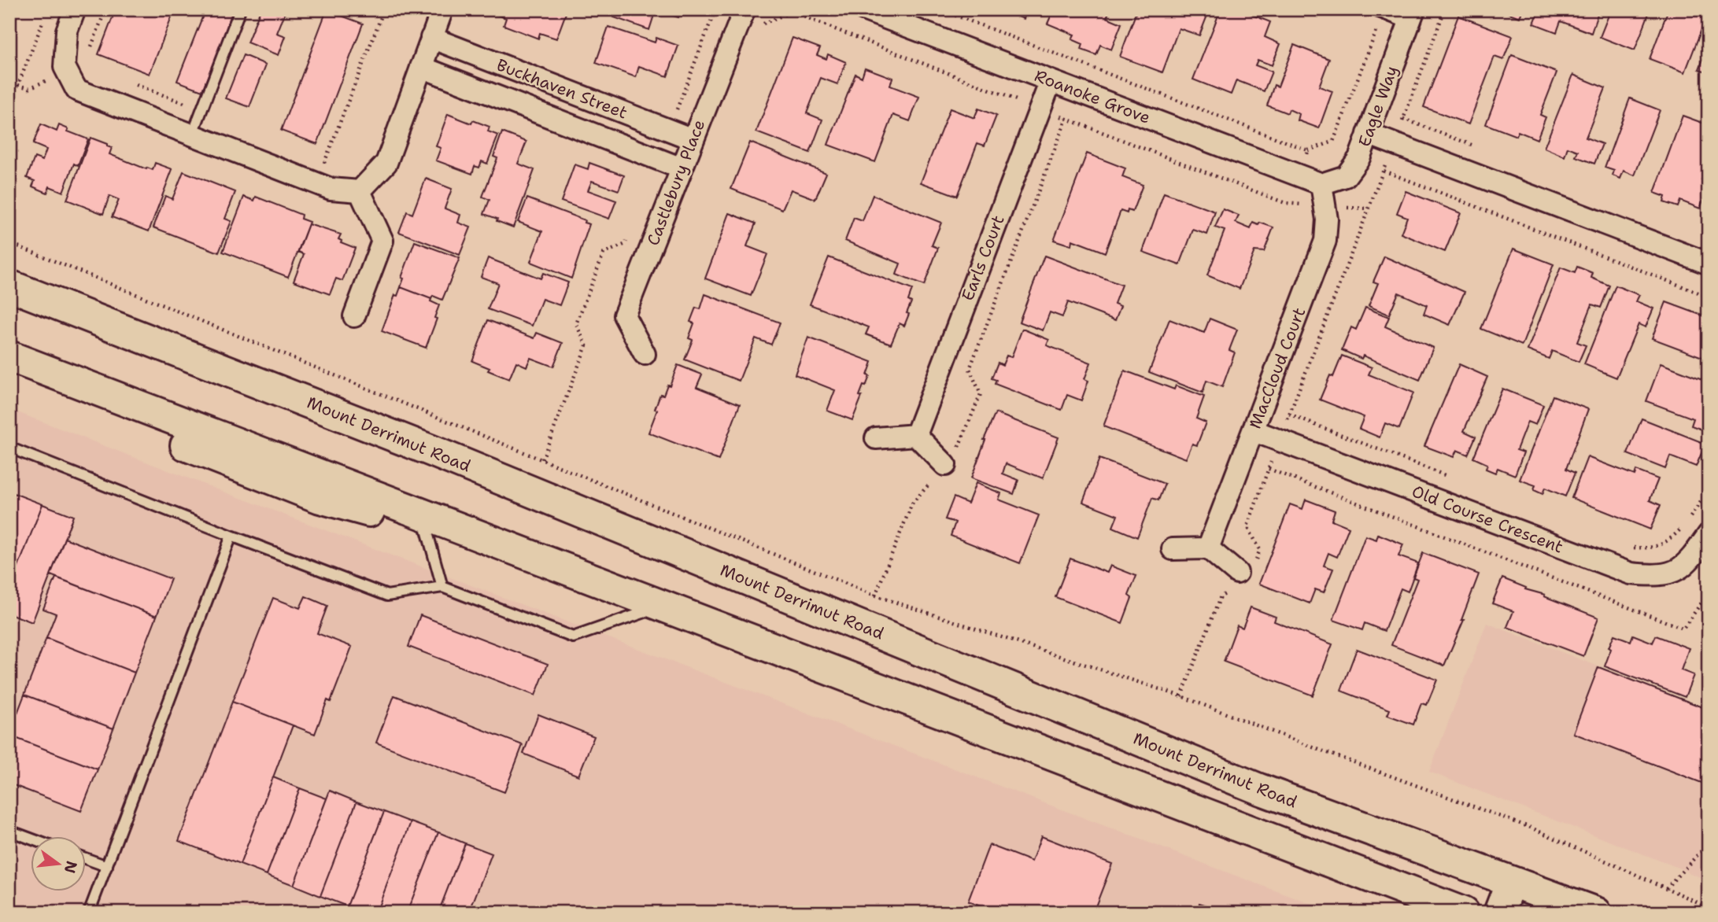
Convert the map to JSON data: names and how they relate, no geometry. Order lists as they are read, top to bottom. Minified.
{"streets":{"main road":["Mount Derrimut Road"],"street":["Buckhaven Street","Roanoke Grove","Eagle Way","Castlebury Place","Earls Court","MacCloud Court","Old Course Crescent"]},"crossings":[["Buckhaven Street","Castlebury Place"],["Roanoke Grove","Eagle Way"],["Roanoke Grove","Earls Court"],["Roanoke Grove","MacCloud Court"],["Eagle Way","MacCloud Court"],["MacCloud Court","Old Course Crescent"]],"north":"right"}
